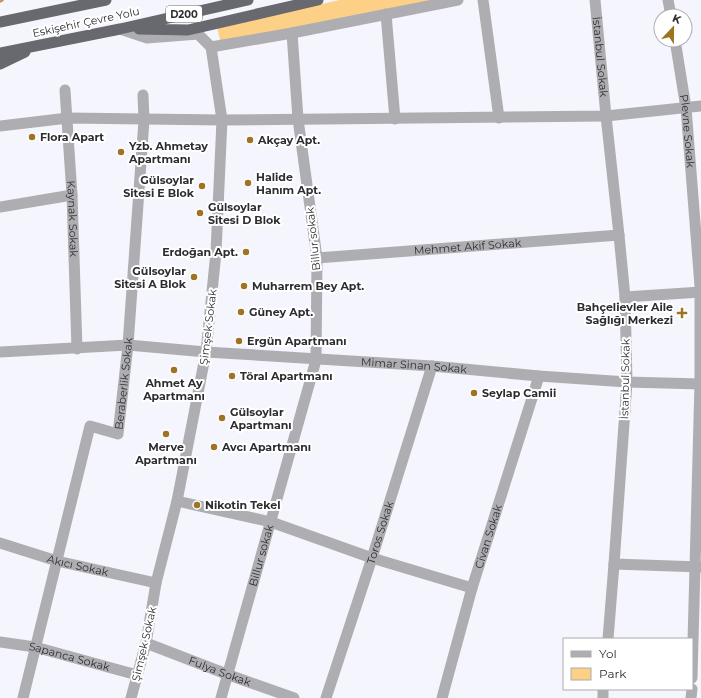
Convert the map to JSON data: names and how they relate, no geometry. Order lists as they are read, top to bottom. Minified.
{"streets":{"highway":["D200","Eskişehir Çevre Yolu"],"street":["İstanbul Sokak","Plevne Sokak","Kaynak Sokak","Billur sokak","Mehmet Akif Sokak","Şimşek Sokak","Mimar Sinan Sokak","Beraberlik Sokak","Toros Sokak","Civan Sokak","Akıcı Sokak","Sapanca Sokak","Fulya Sokak"]},"crossings":[["İstanbul Sokak","Mehmet Akif Sokak"],["İstanbul Sokak","Mimar Sinan Sokak"],["Plevne Sokak","Mimar Sinan Sokak"],["Kaynak Sokak","Mimar Sinan Sokak"],["Billur sokak","Mehmet Akif Sokak"],["Billur sokak","Mimar Sinan Sokak"],["Billur sokak","Fulya Sokak"],["Şimşek Sokak","Mimar Sinan Sokak"],["Şimşek Sokak","Akıcı Sokak"],["Şimşek Sokak","Sapanca Sokak"],["Şimşek Sokak","Fulya Sokak"],["Mimar Sinan Sokak","Beraberlik Sokak"],["Mimar Sinan Sokak","Toros Sokak"],["Mimar Sinan Sokak","Civan Sokak"],["Beraberlik Sokak","Akıcı Sokak"],["Beraberlik Sokak","Sapanca Sokak"]],"places":{"other":["Flora Apart","Akçay Apt.","Yzb. Ahmetay Apartmanı","Halide Hanım Apt.","Gülsoylar Sitesi E Blok","Gülsoylar Sitesi D Blok","Erdoğan Apt.","Gülsoylar Sitesi A Blok","Muharrem Bey Apt.","Güney Apt.","Ergün Apartmanı","Ahmet Ay Apartmanı","Töral Apartmanı","Seylap Camii","Gülsoylar Apartmanı","Merve Apartmanı","Avcı Apartmanı","Nikotin Tekel"],"health":["Bahçelievler Aile Sağlığı Merkezi"]},"legend":["Yol","Park"],"north":"top"}
